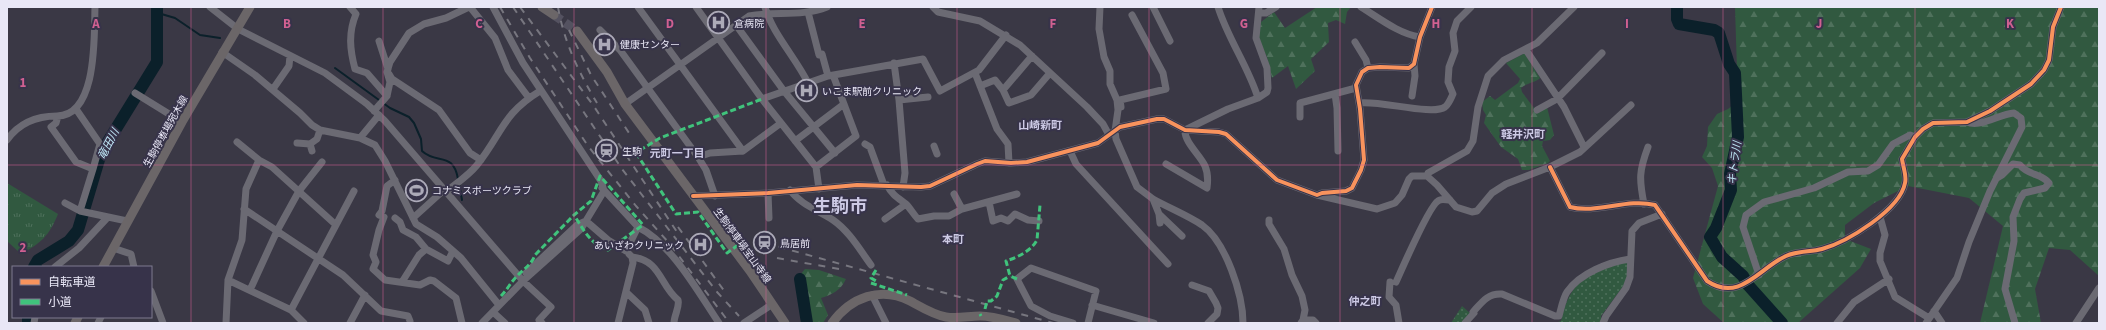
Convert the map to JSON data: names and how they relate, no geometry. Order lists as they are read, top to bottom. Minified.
{"streets":{"main road":["生駒停車場宛木線","生駒停車場宝山寺線"]},"districts":["山崎新町","軽井沢町","元町一丁目","生駒市","本町","仲之町"],"water":["竜田川","キトラ川"],"places":{"hospital":["倉病院","健康センター","いこま駅前クリニック","あいざわクリニック"],"station":["生駒","鳥居前"],"sports":["コナミスポーツクラブ"]},"legend":["自転車道","小道"],"grid":{"columns":["A","B","C","D","E","F","G","H","I","J","K"],"rows":["1","2"]}}
